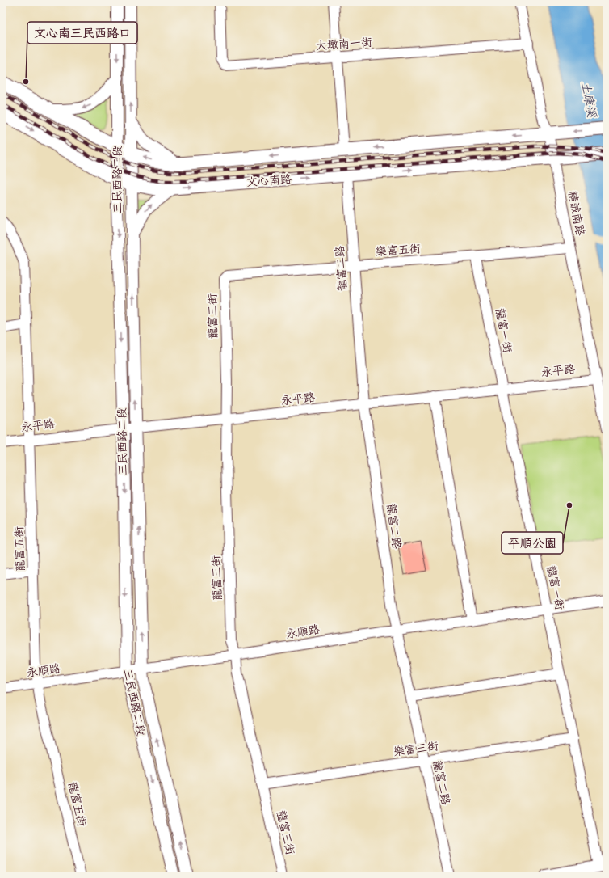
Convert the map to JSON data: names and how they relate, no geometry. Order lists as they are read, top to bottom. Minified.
{"streets":{"main road":["文心南路"],"street":["大墩南一街","三民西路二段","精誠南路","樂富五街","龍富二路","龍富三街","龍富一街","永平路","龍富五街","永順路","樂富三街"]},"crossings":[["大墩南一街","精誠南路"],["三民西路二段","文心南路"],["三民西路二段","永平路"],["三民西路二段","永順路"],["文心南路","精誠南路"],["文心南路","龍富二路"],["精誠南路","樂富五街"],["精誠南路","永平路"],["樂富五街","龍富二路"],["樂富五街","龍富三街"],["樂富五街","龍富一街"],["龍富二路","永平路"],["龍富二路","永順路"],["龍富二路","樂富三街"],["龍富三街","永平路"],["龍富三街","永順路"],["龍富三街","樂富三街"],["龍富一街","永平路"],["龍富一街","永順路"],["龍富一街","樂富三街"],["永平路","龍富五街"],["龍富五街","永順路"]],"water":["土庫溪"],"places":["文心南三民西路口","平順公園"]}
